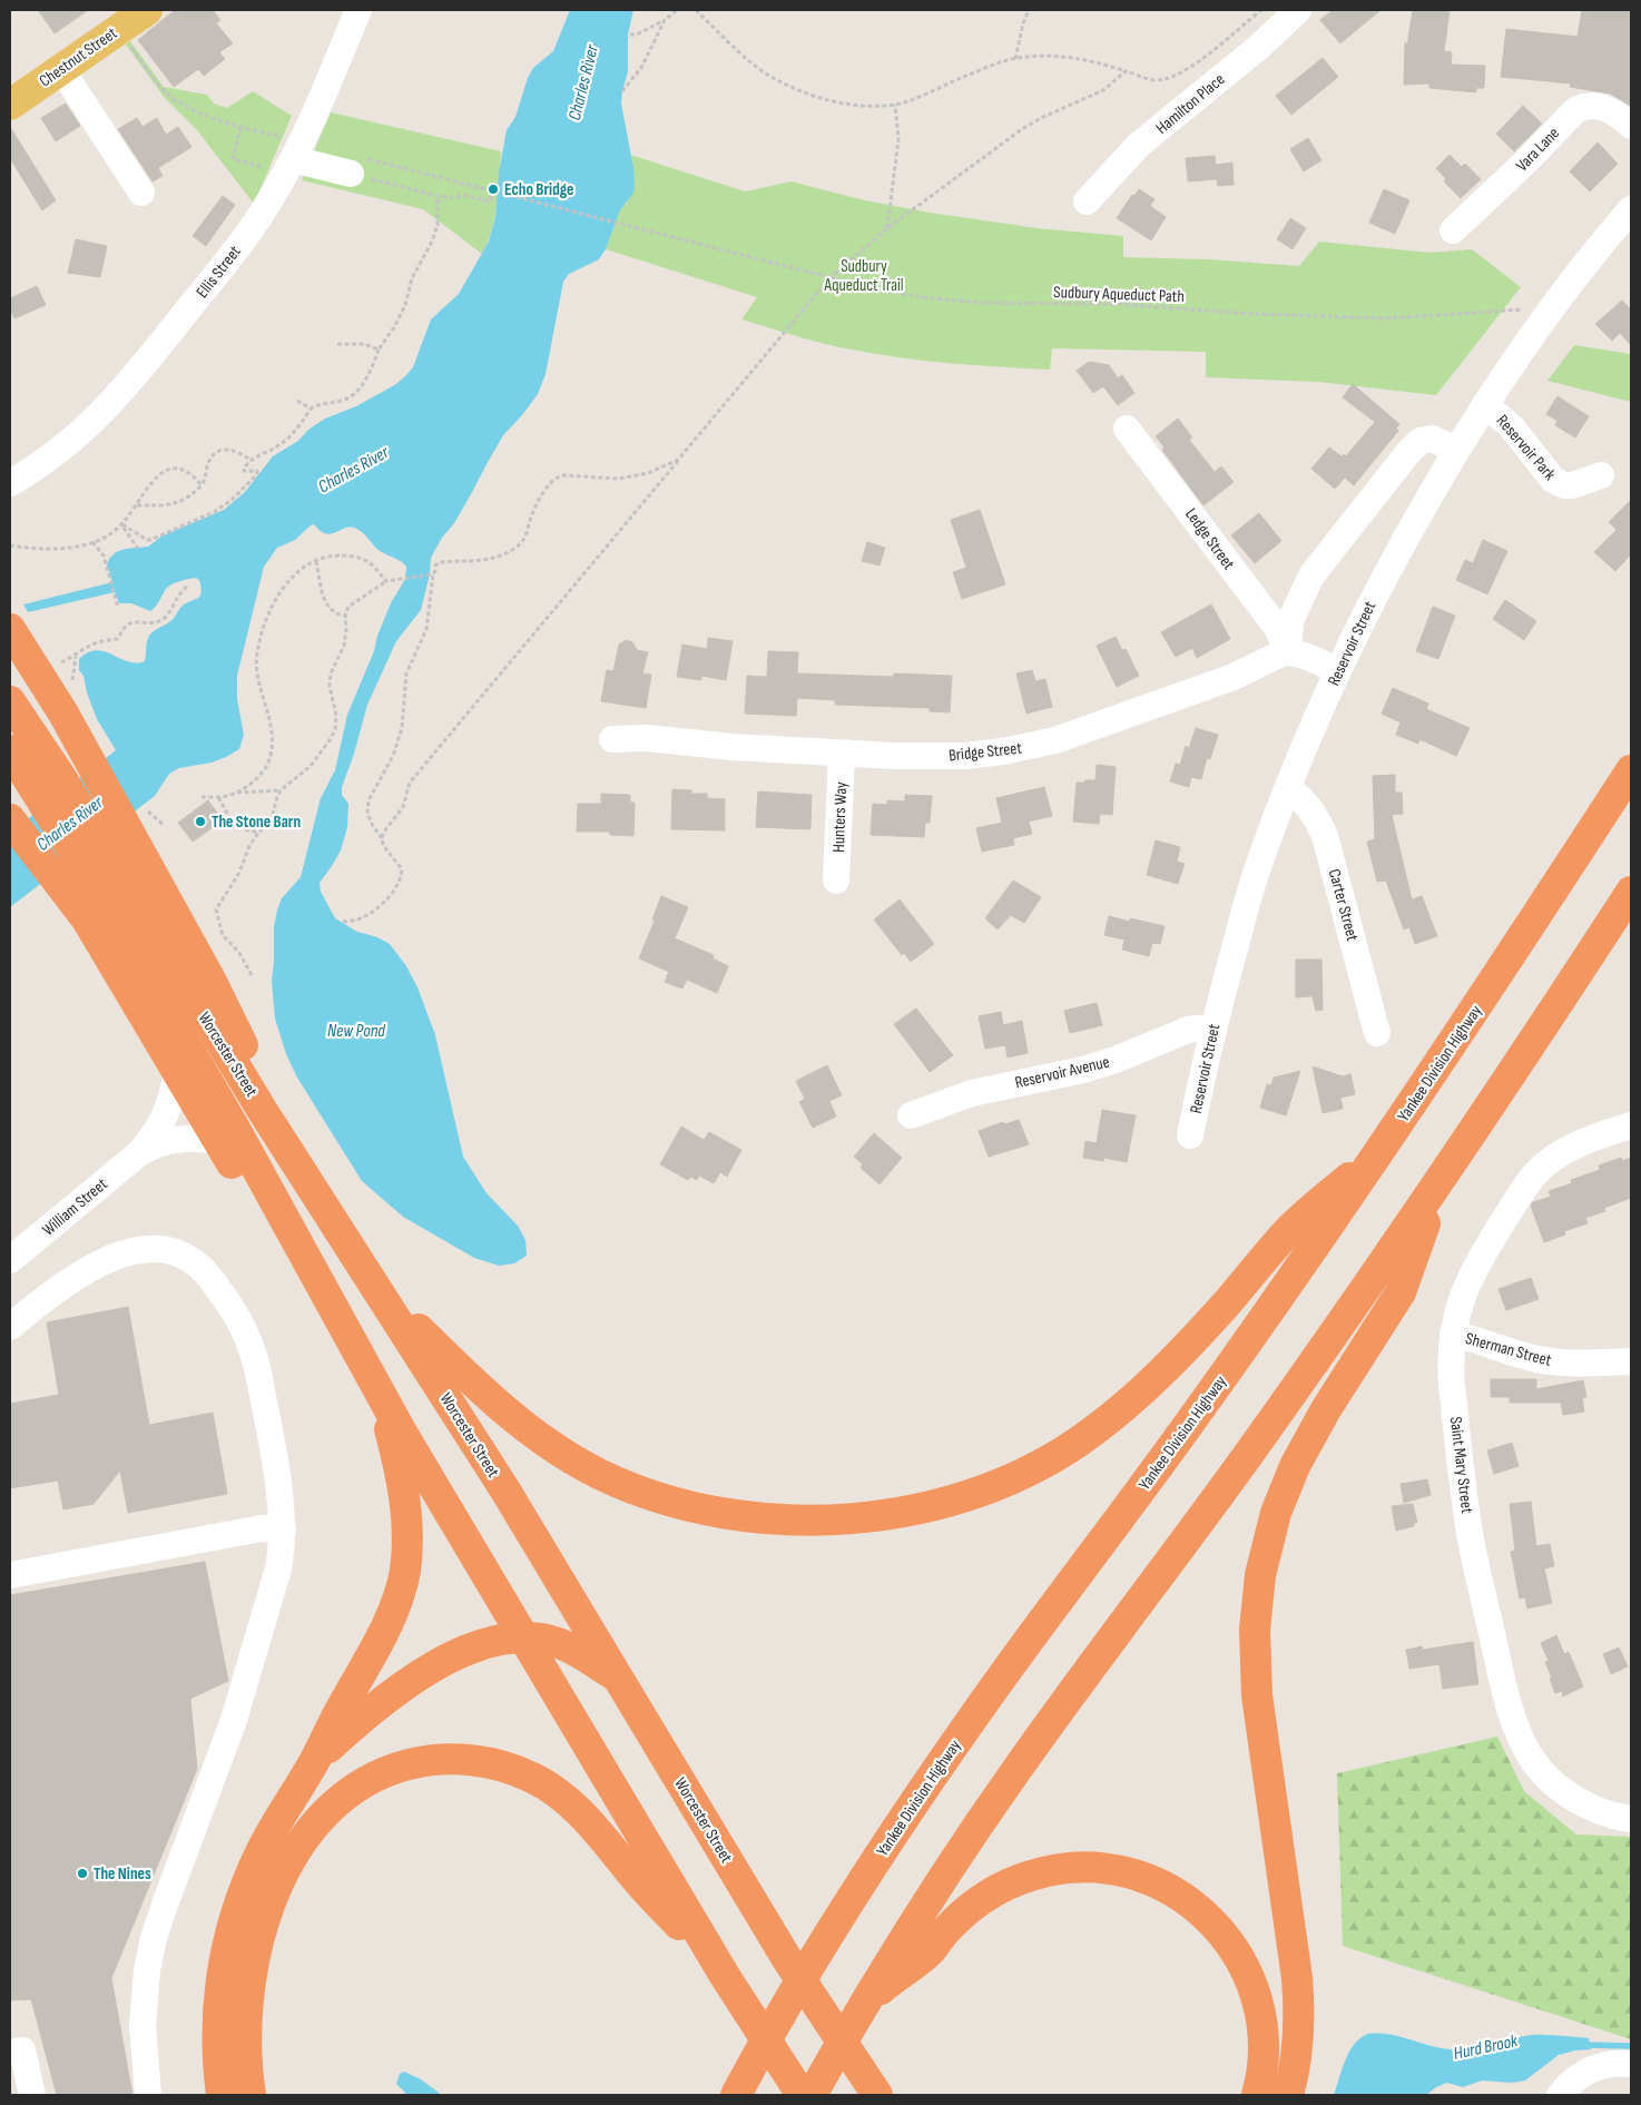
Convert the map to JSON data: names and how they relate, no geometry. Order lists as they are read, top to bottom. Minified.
{"streets":{"highway":["Worcester Street","Yankee Division Highway"],"main road":["Chestnut Street"],"street":["Hamilton Place","Vara Lane","Ellis Street","Reservoir Park","Ledge Street","Reservoir Street","Bridge Street","Hunters Way","Carter Street","Reservoir Avenue","William Street","Sherman Street","Saint Mary Street"],"path":["Sudbury Aqueduct Path"]},"crossings":[["Sudbury Aqueduct Path","Reservoir Street"],["Reservoir Park","Reservoir Street"],["Ledge Street","Bridge Street"],["Reservoir Street","Carter Street"],["Reservoir Street","Reservoir Avenue"],["Bridge Street","Hunters Way"],["Sherman Street","Saint Mary Street"]],"water":["Charles River","New Pond","Hurd Brook"],"parks":["Sudbury Aqueduct Trail"],"places":["Echo Bridge","The Stone Barn","The Nines"]}
